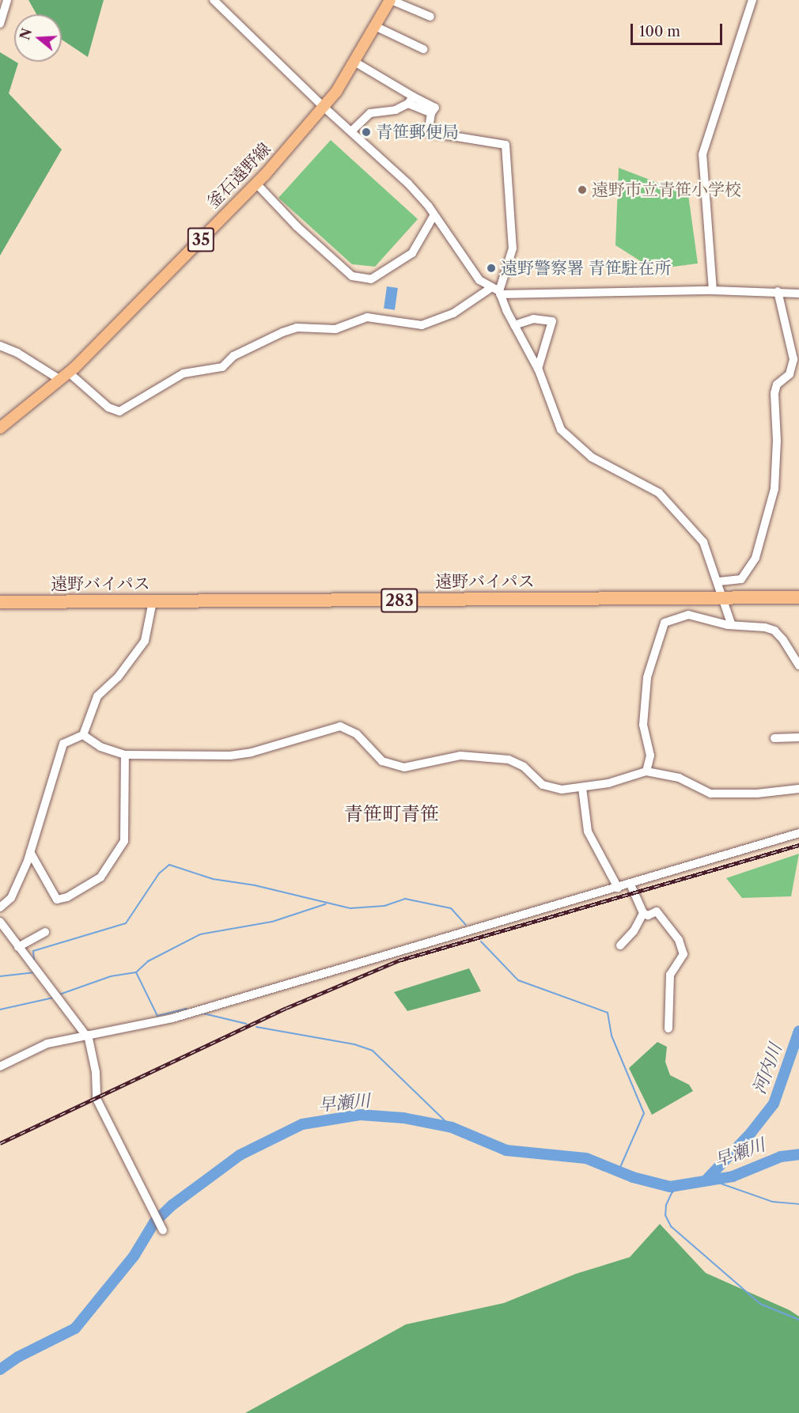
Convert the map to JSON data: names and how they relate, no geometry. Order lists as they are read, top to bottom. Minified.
{"streets":{"highway":["遠野バイパス","283"],"main road":["釜石遠野線","35"]},"districts":["青笹町青笹"],"water":["河内川","早瀬川"],"places":["青笹郵便局","遠野市立青笹小学校","遠野警察署 青笹駐在所"],"scale_bar":"100 m","north":"left"}
